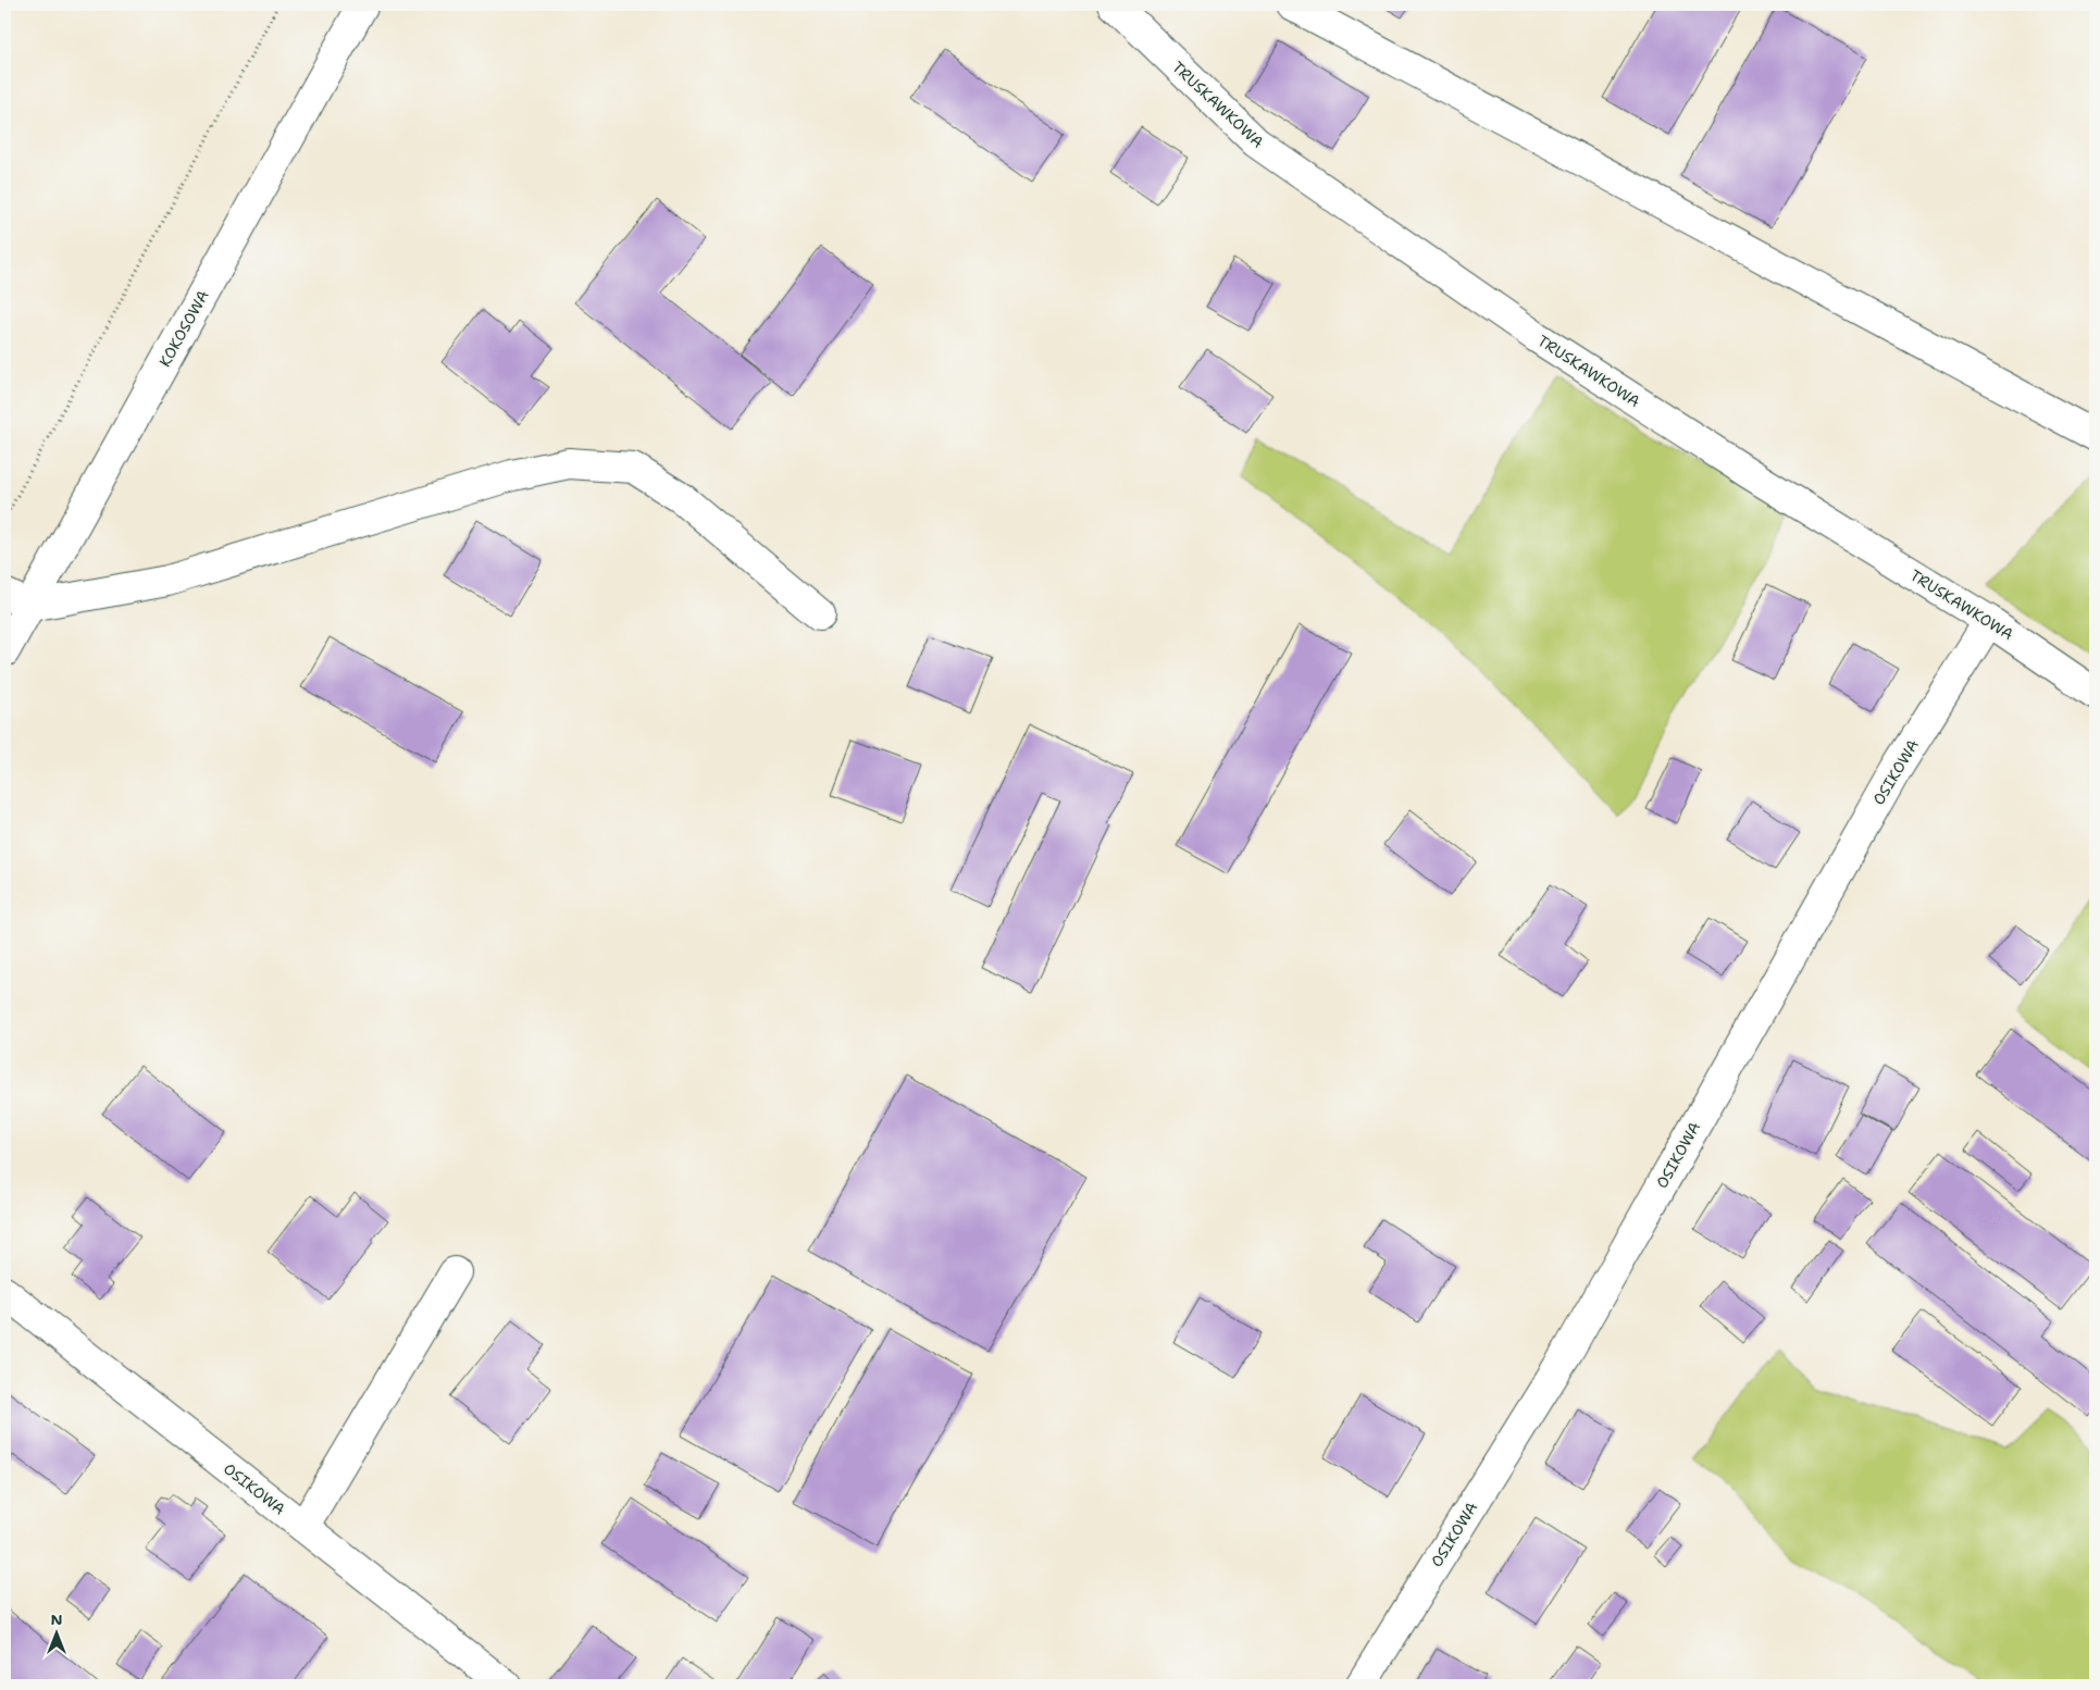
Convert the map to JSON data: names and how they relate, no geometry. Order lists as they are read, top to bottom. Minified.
{"streets":{"street":["TRUSKAWKOWA","KOKOSOWA","OSIKOWA"]},"crossings":[["TRUSKAWKOWA","OSIKOWA"]],"north":"top"}
